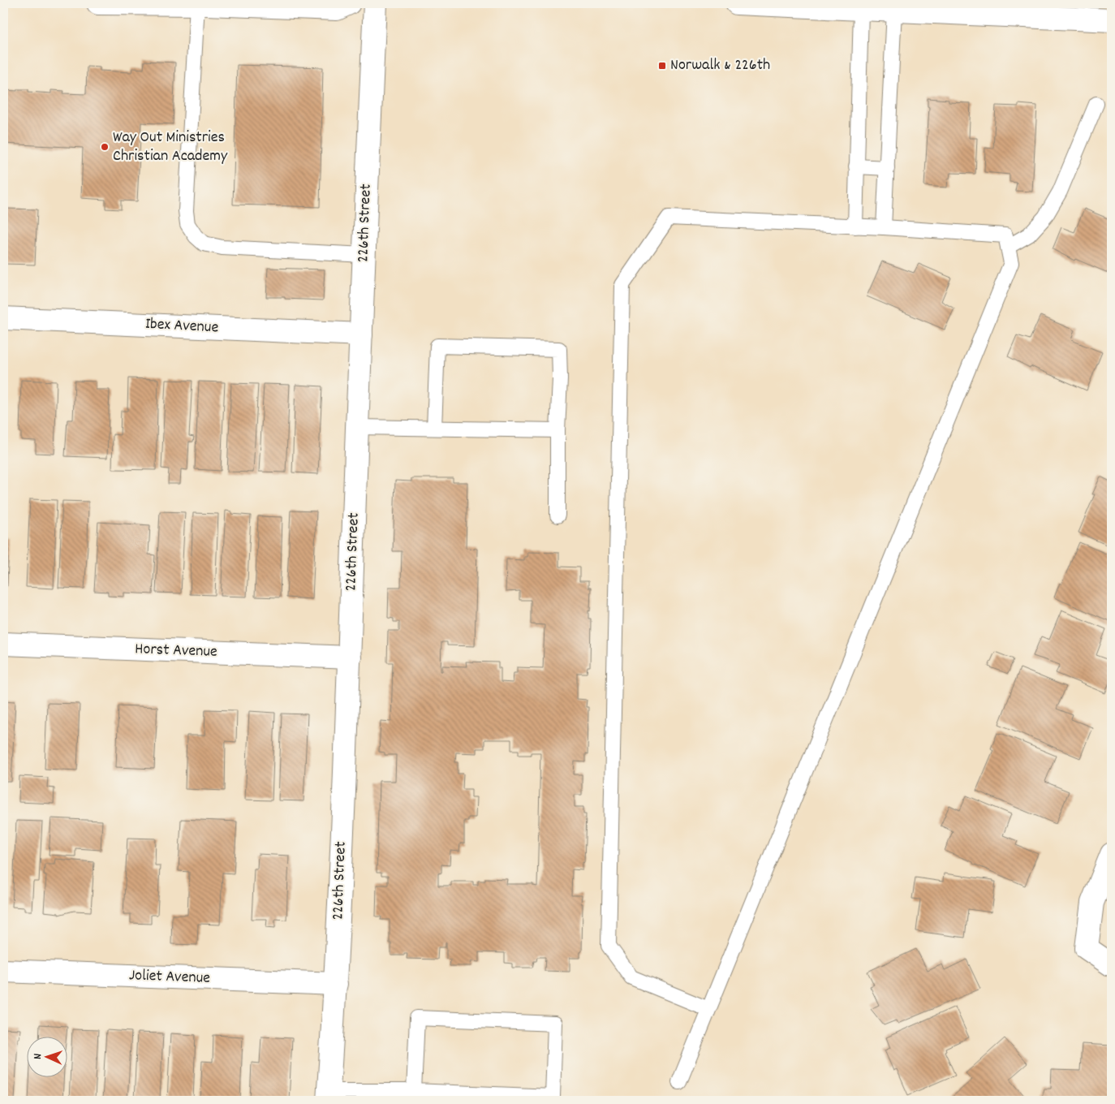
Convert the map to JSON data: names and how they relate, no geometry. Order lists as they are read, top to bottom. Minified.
{"streets":{"street":["226th Street","Ibex Avenue","Horst Avenue","Joliet Avenue"]},"crossings":[["226th Street","Ibex Avenue"],["226th Street","Horst Avenue"],["226th Street","Joliet Avenue"]],"places":{"transit":["Norwalk & 226th"],"other":["Way Out Ministries Christian Academy"]},"north":"left"}
